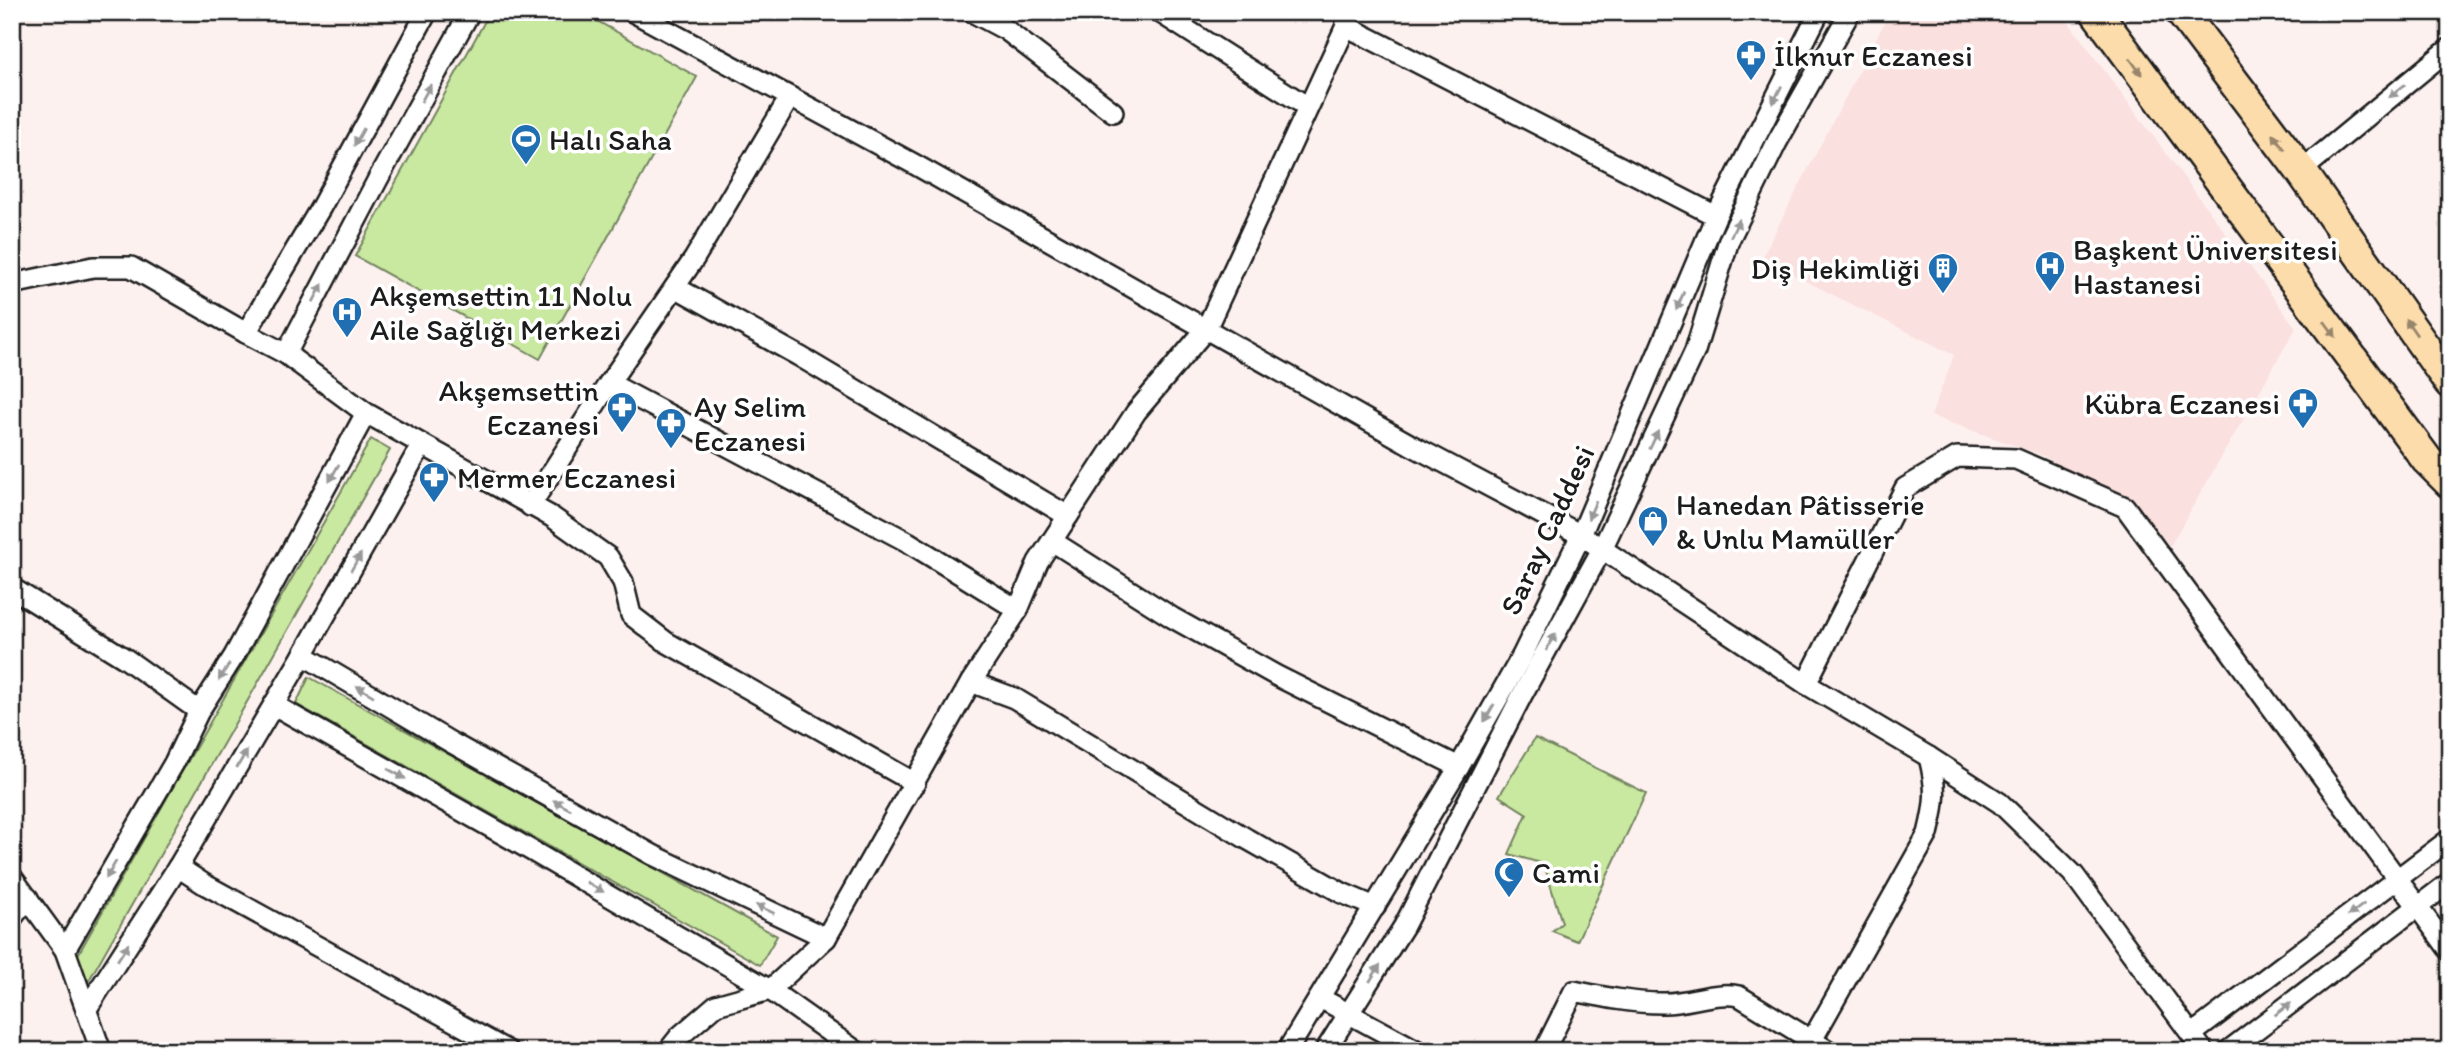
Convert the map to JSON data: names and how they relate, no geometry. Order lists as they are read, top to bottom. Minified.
{"streets":{"street":["Saray Caddesi"]},"places":{"pharmacy":["İlknur Eczanesi","Kübra Eczanesi","Akşemsettin Eczanesi","Ay Selim Eczanesi","Mermer Eczanesi"],"sports":["Halı Saha"],"hospital":["Başkent Üniversitesi Hastanesi","Akşemsettin 11 Nolu Aile Sağlığı Merkezi"],"building":["Diş Hekimliği"],"shop":["Hanedan Pâtisserie & Unlu Mamüller"],"mosque":["Cami"]}}
